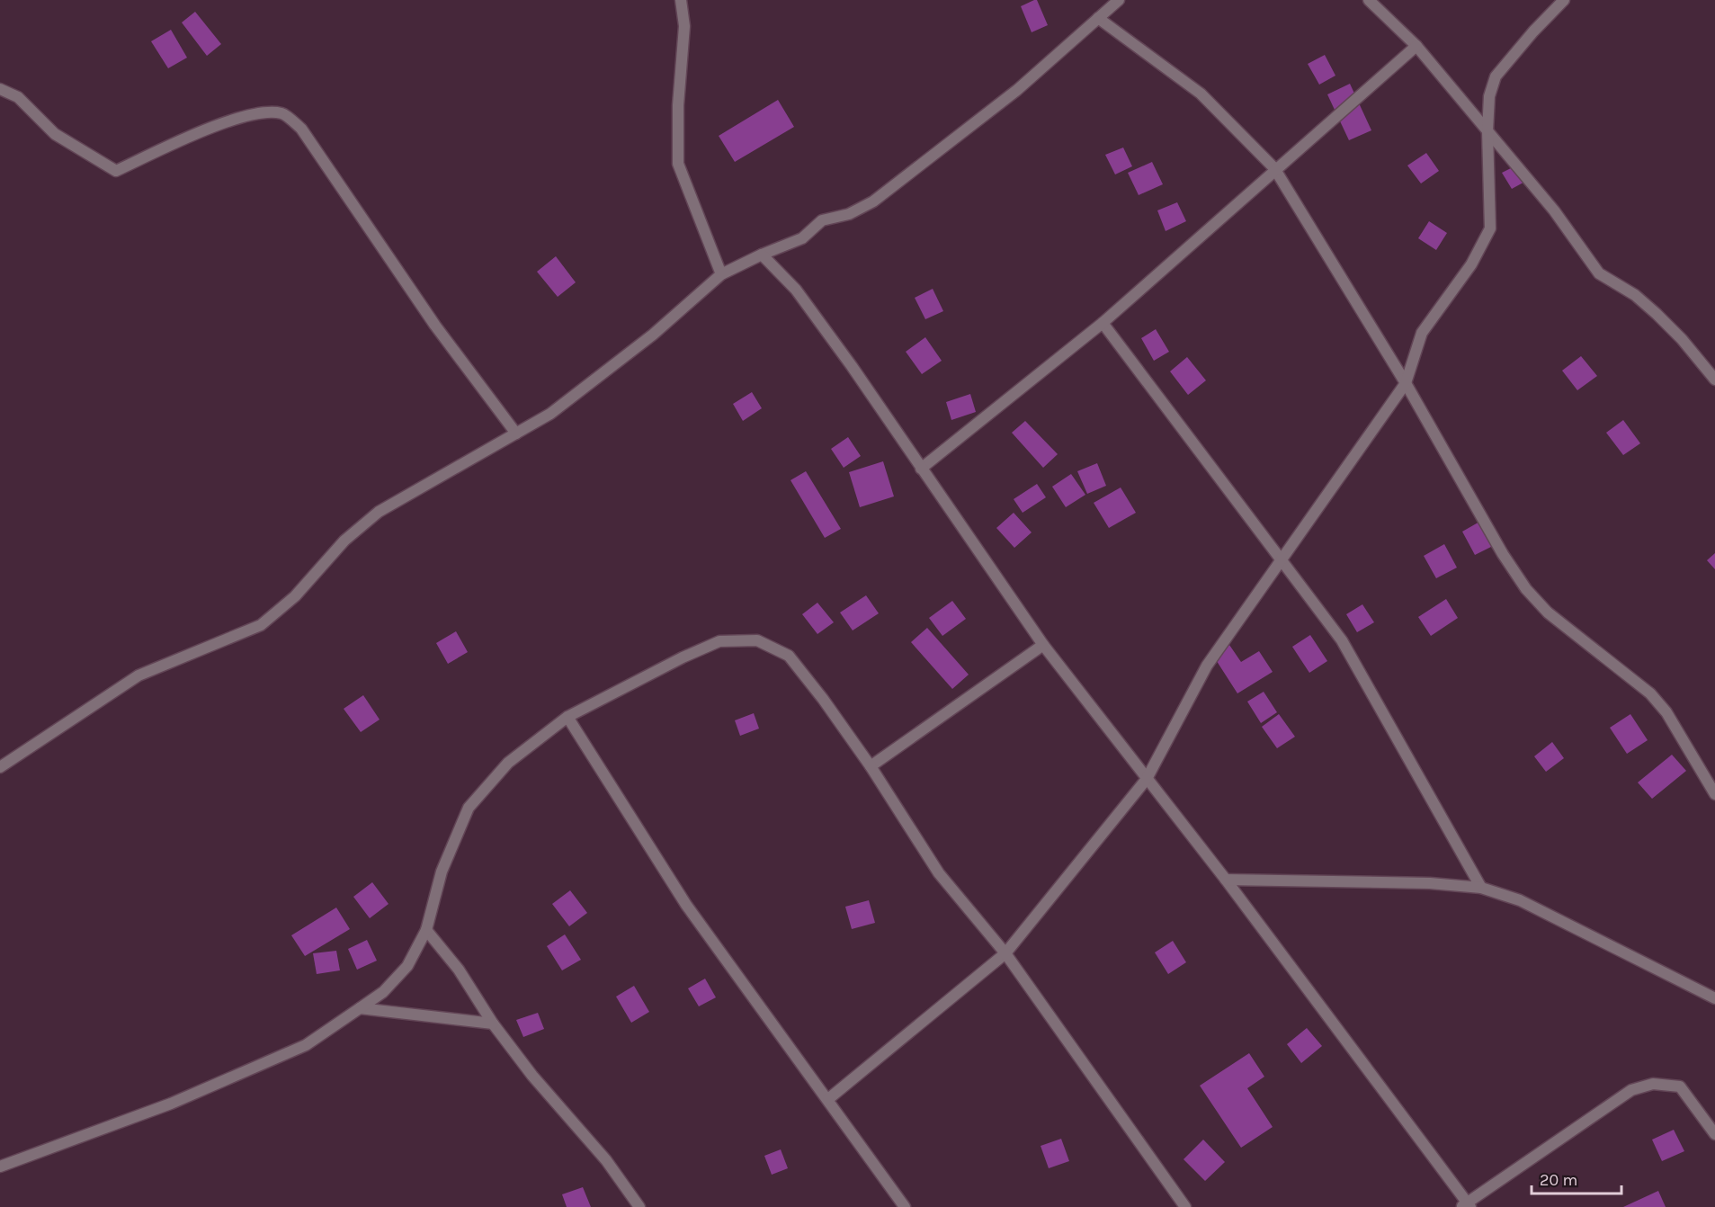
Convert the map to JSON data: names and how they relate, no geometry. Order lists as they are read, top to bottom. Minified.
{"scale_bar":"20 m"}
